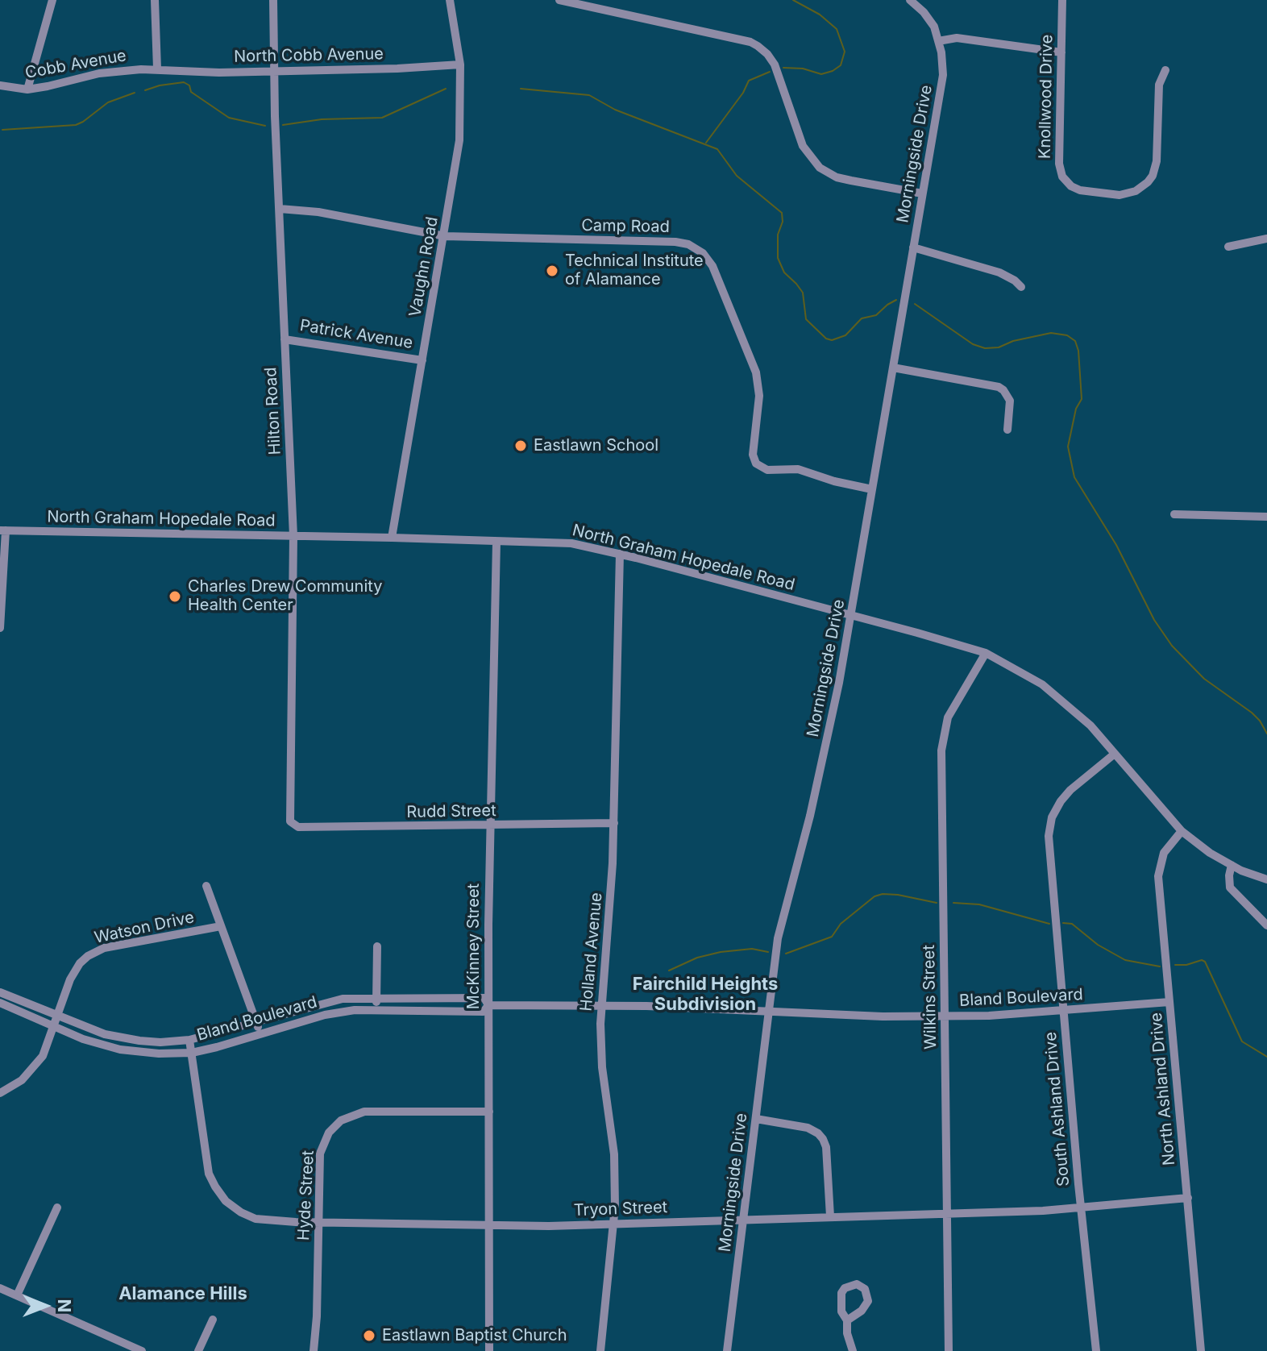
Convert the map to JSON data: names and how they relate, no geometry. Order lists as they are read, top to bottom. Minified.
{"streets":{"street":["North Cobb Avenue","Cobb Avenue","Knollwood Drive","Morningside Drive","Camp Road","Vaughn Road","Patrick Avenue","Hilton Road","North Graham Hopedale Road","Rudd Street","Watson Drive","McKinney Street","Holland Avenue","Wilkins Street","Bland Boulevard","North Ashland Drive","South Ashland Drive","Hyde Street","Tryon Street"]},"crossings":[["North Cobb Avenue","Cobb Avenue"],["North Cobb Avenue","Vaughn Road"],["North Cobb Avenue","Hilton Road"],["Morningside Drive","Camp Road"],["Morningside Drive","North Graham Hopedale Road"],["Morningside Drive","Bland Boulevard"],["Morningside Drive","Tryon Street"],["Camp Road","Vaughn Road"],["Camp Road","Hilton Road"],["Vaughn Road","Patrick Avenue"],["Vaughn Road","North Graham Hopedale Road"],["Patrick Avenue","Hilton Road"],["Hilton Road","North Graham Hopedale Road"],["Hilton Road","Rudd Street"],["North Graham Hopedale Road","McKinney Street"],["North Graham Hopedale Road","Holland Avenue"],["North Graham Hopedale Road","Wilkins Street"],["North Graham Hopedale Road","North Ashland Drive"],["North Graham Hopedale Road","South Ashland Drive"],["Rudd Street","McKinney Street"],["Rudd Street","Holland Avenue"],["Watson Drive","Bland Boulevard"],["McKinney Street","Bland Boulevard"],["McKinney Street","Hyde Street"],["McKinney Street","Tryon Street"],["Holland Avenue","Bland Boulevard"],["Holland Avenue","Tryon Street"],["Wilkins Street","Bland Boulevard"],["Wilkins Street","Tryon Street"],["Bland Boulevard","North Ashland Drive"],["Bland Boulevard","South Ashland Drive"],["Bland Boulevard","Tryon Street"],["North Ashland Drive","Tryon Street"],["South Ashland Drive","Tryon Street"],["Hyde Street","Tryon Street"]],"districts":["Fairchild Heights Subdivision","Alamance Hills"],"places":["Technical Institute of Alamance","Eastlawn School","Charles Drew Community Health Center","Eastlawn Baptist Church"],"north":"right"}
